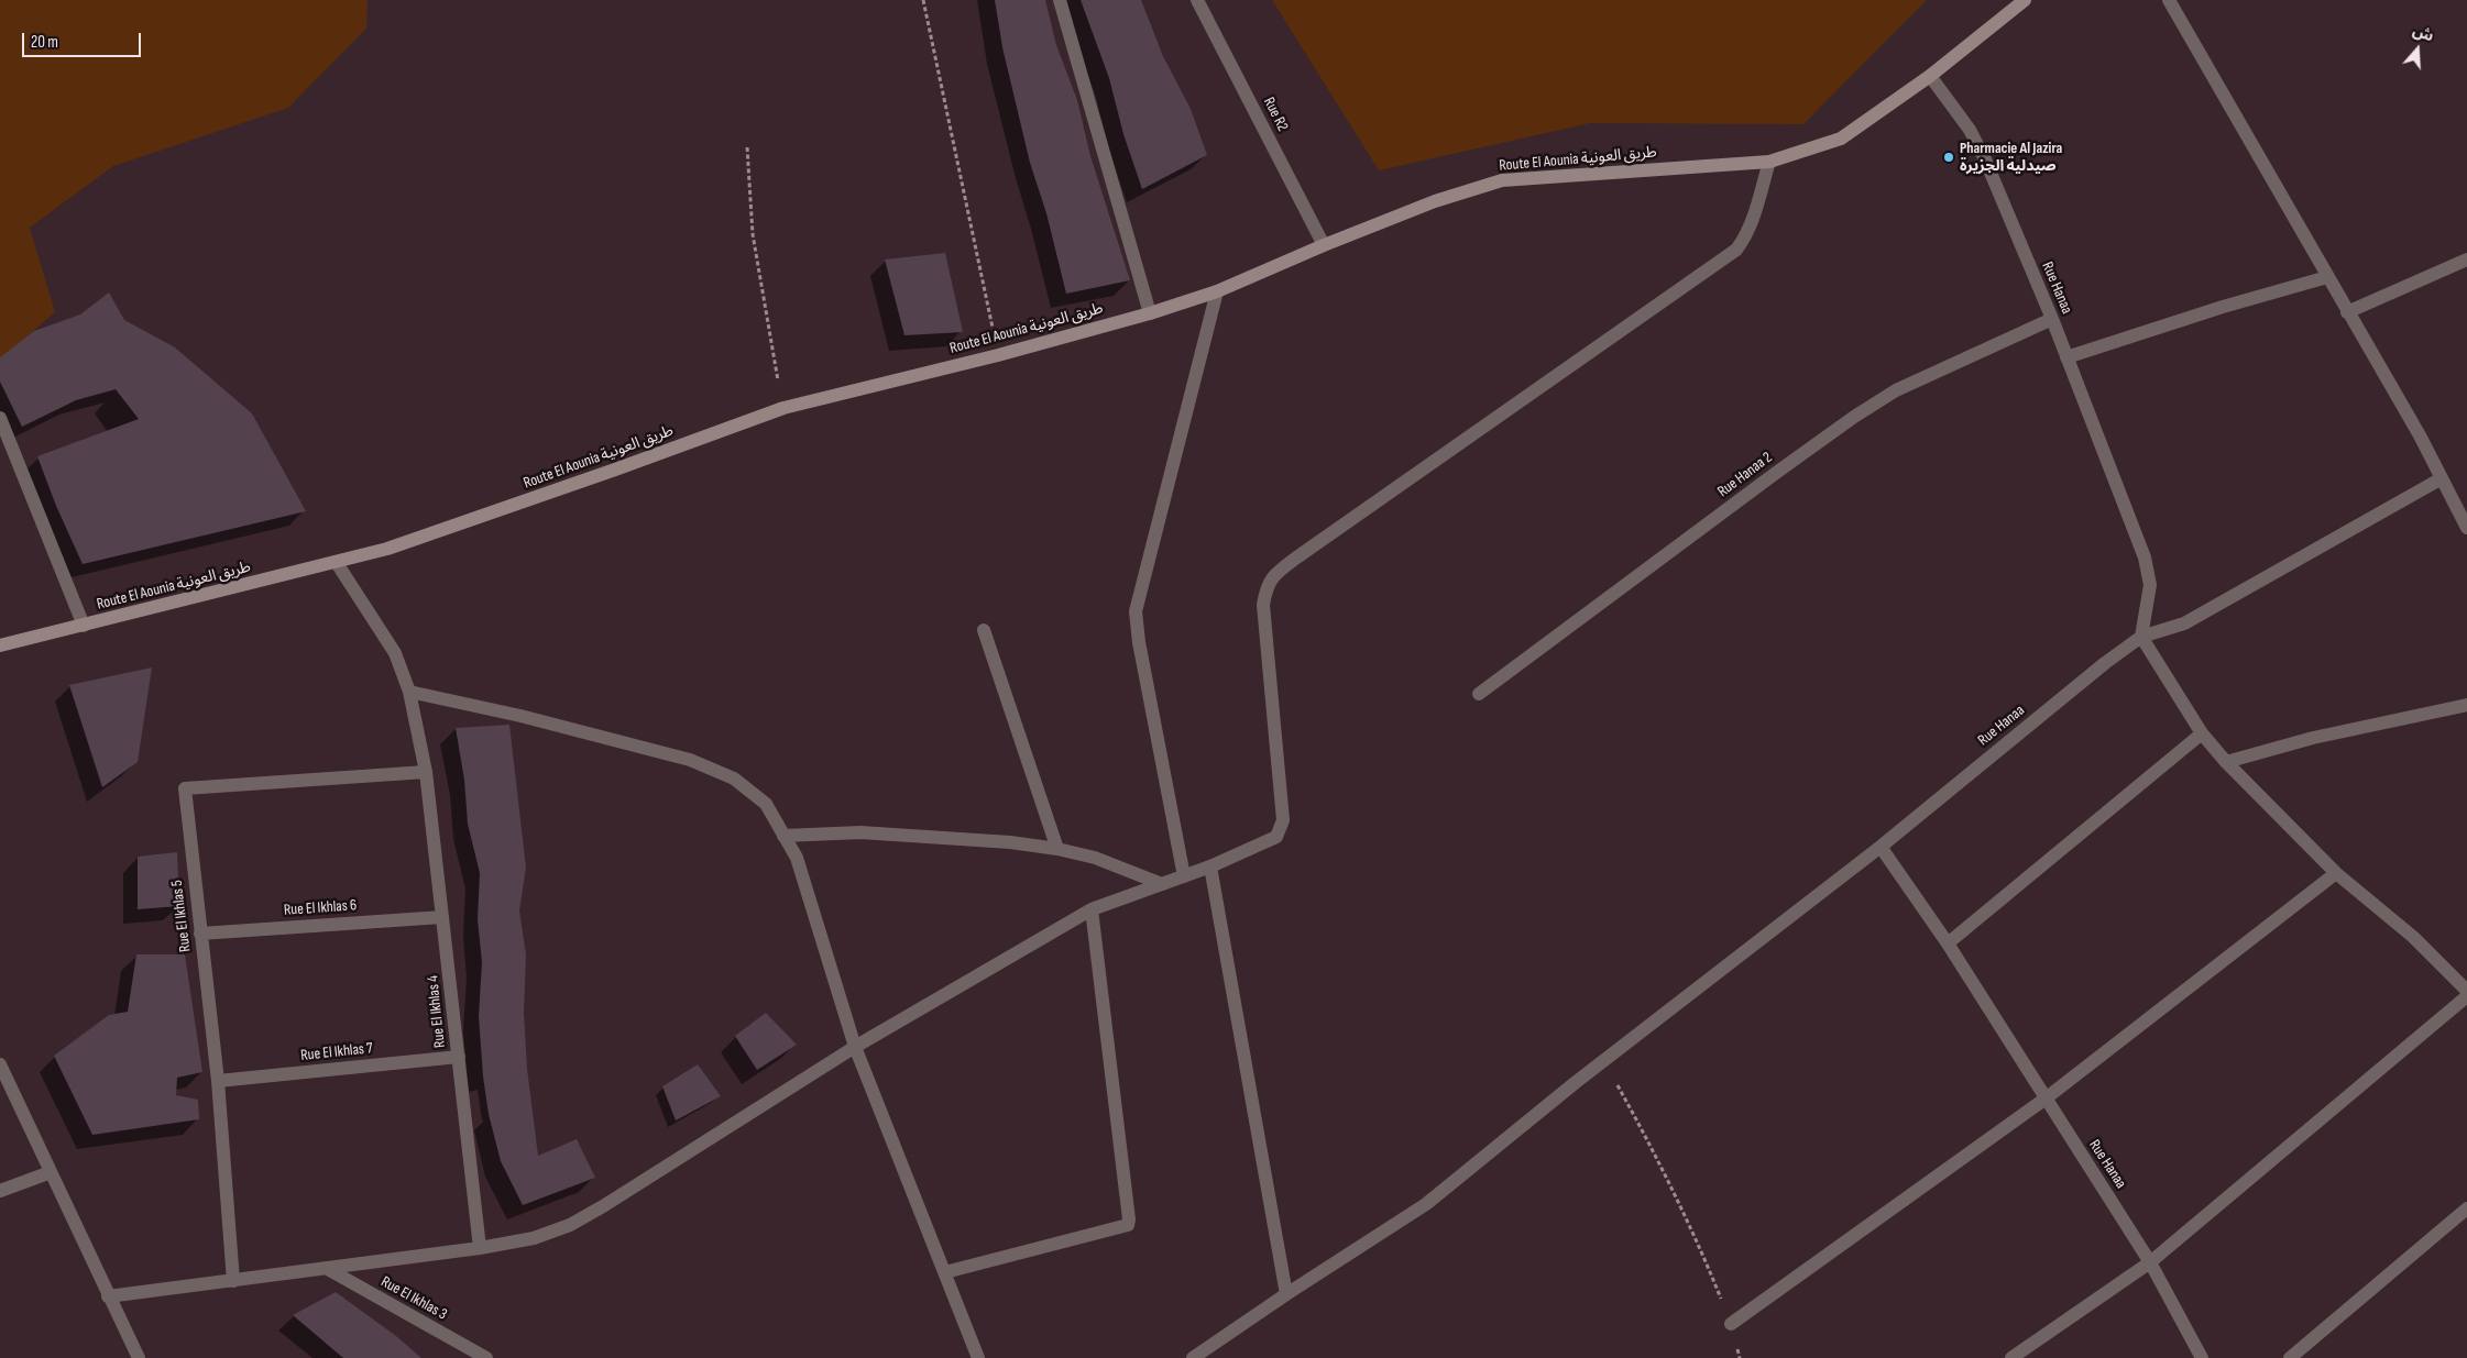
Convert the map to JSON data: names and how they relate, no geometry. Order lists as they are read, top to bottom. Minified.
{"streets":{"street":["Rue R2","Route El Aounia طريق العونية","Rue Hanaa","Rue Hanaa 2","Rue El Ikhlas 6","Rue El Ikhlas 5","Rue El Ikhlas 4","Rue El Ikhlas 7","Rue El Ikhlas 3"]},"crossings":[["Rue R2","Route El Aounia طريق العونية"],["Route El Aounia طريق العونية","Rue Hanaa"],["Route El Aounia طريق العونية","Rue El Ikhlas 4"],["Rue Hanaa","Rue Hanaa 2"],["Rue El Ikhlas 6","Rue El Ikhlas 5"],["Rue El Ikhlas 6","Rue El Ikhlas 4"],["Rue El Ikhlas 5","Rue El Ikhlas 4"],["Rue El Ikhlas 5","Rue El Ikhlas 7"],["Rue El Ikhlas 4","Rue El Ikhlas 7"]],"places":["Pharmacie Al Jazira صيدلية الجزيرة"],"scale_bar":"20 m","north":"top"}
